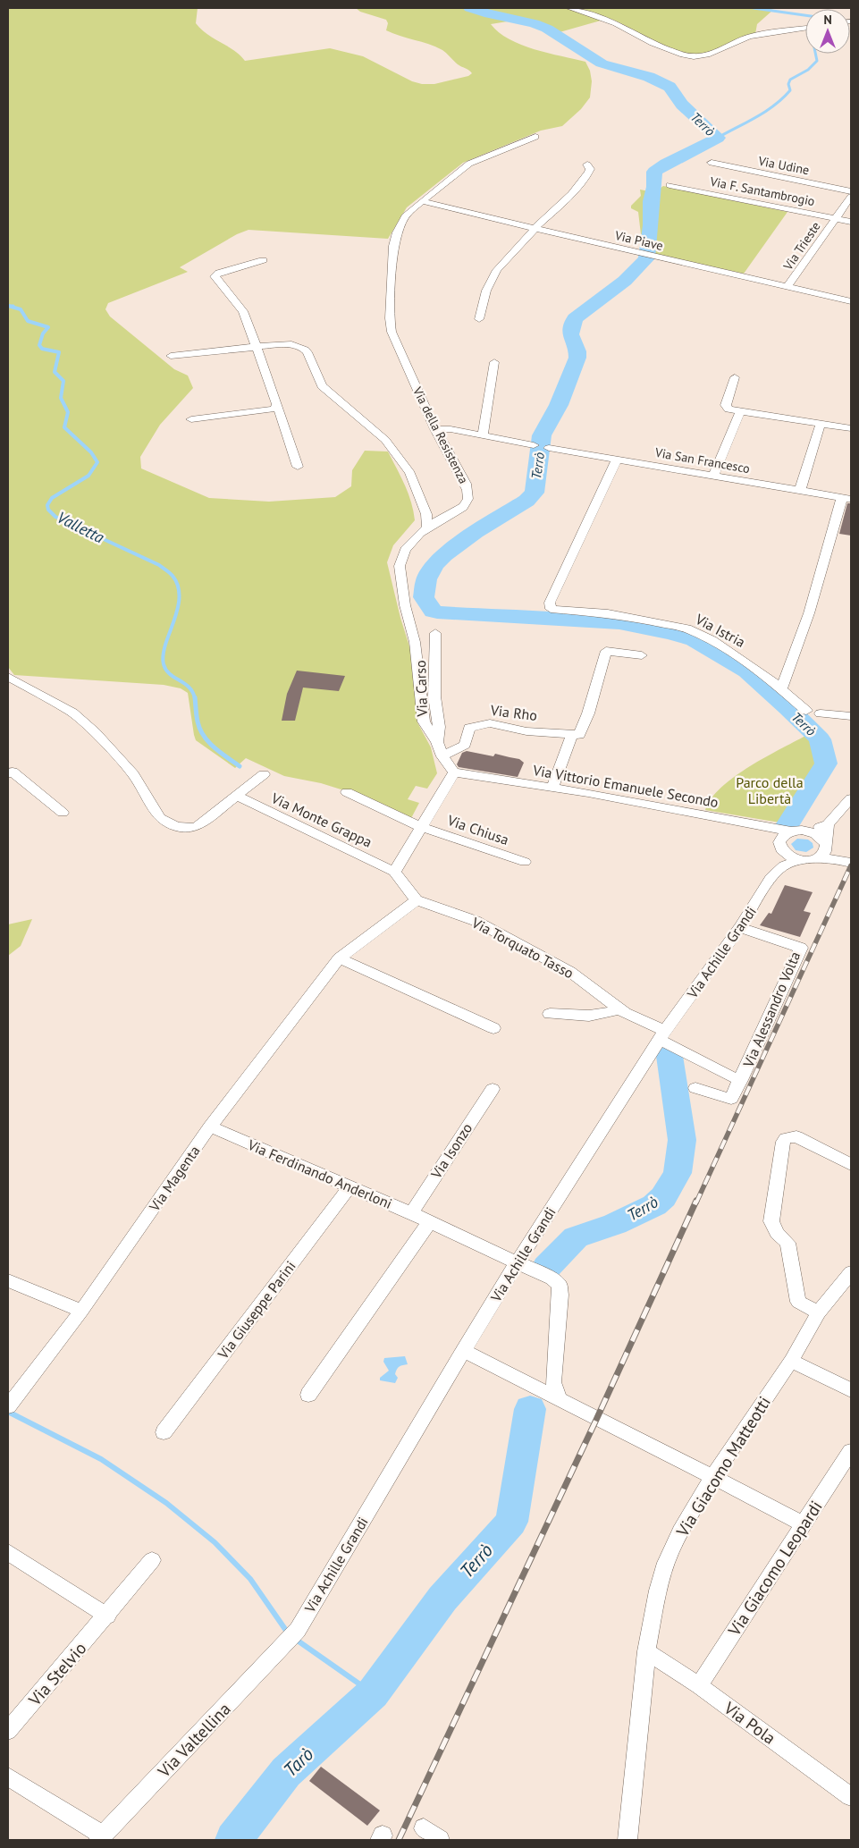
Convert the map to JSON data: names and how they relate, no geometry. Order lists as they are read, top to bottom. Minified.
{"streets":{"street":["Via Udine","Via F. Santambrogio","Via Piave","Via Trieste","Via della Resistenza","Via San Francesco","Via Istria","Via Carso","Via Rho","Via Vittorio Emanuele Secondo","Via Monte Grappa","Via Chiusa","Via Torquato Tasso","Via Achille Grandi","Via Alessandro Volta","Via Isonzo","Via Ferdinando Anderloni","Via Magenta","Via Giuseppe Parini","Via Giacomo Matteotti","Via Giacomo Leopardi","Via Stelvio","Via Pola","Via Valtellina"]},"crossings":[["Via F. Santambrogio","Via Trieste"],["Via Piave","Via Trieste"],["Via Piave","Via della Resistenza"],["Via della Resistenza","Via Carso"],["Via della Resistenza","Via Rho"],["Via della Resistenza","Via Vittorio Emanuele Secondo"],["Via San Francesco","Via Istria"],["Via Vittorio Emanuele Secondo","Via Achille Grandi"],["Via Torquato Tasso","Via Achille Grandi"],["Via Torquato Tasso","Via Alessandro Volta"],["Via Torquato Tasso","Via Magenta"],["Via Achille Grandi","Via Alessandro Volta"],["Via Achille Grandi","Via Ferdinando Anderloni"],["Via Achille Grandi","Via Valtellina"],["Via Isonzo","Via Ferdinando Anderloni"],["Via Ferdinando Anderloni","Via Magenta"],["Via Ferdinando Anderloni","Via Giuseppe Parini"],["Via Giacomo Matteotti","Via Pola"],["Via Giacomo Leopardi","Via Pola"]],"water":["Terrò","Valletta","Tarò"],"parks":["Parco della Libertà"],"north":"top"}
